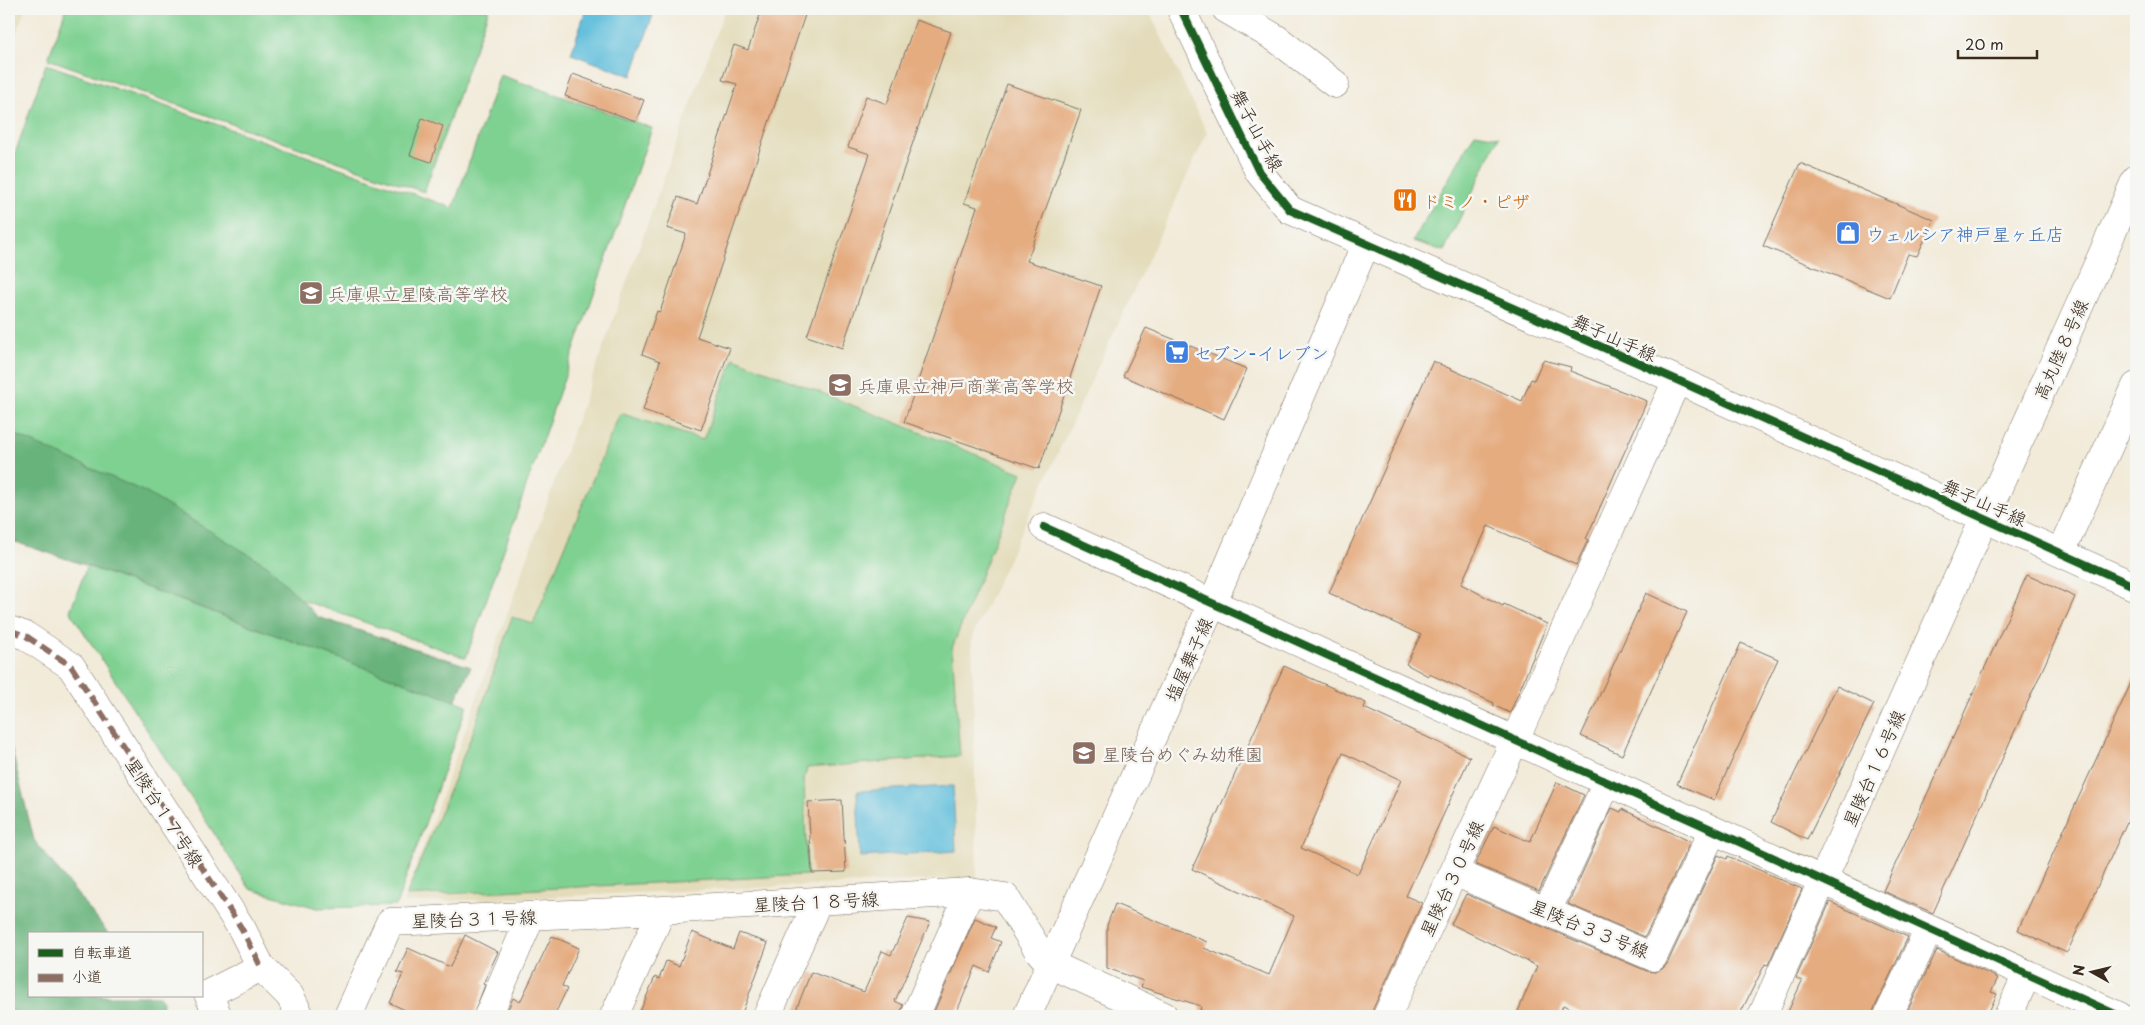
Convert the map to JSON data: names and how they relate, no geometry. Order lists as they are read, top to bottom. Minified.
{"streets":{"street":["舞子山手線","高丸陸８号線","塩屋舞子線","星陵台１６号線","星陵台１７号線","星陵台３０号線","星陵台１８号線","星陵台３１号線","星陵台３３号線"]},"crossings":[["舞子山手線","高丸陸８号線"],["舞子山手線","塩屋舞子線"],["舞子山手線","星陵台１６号線"],["舞子山手線","星陵台３０号線"],["高丸陸８号線","星陵台１６号線"],["塩屋舞子線","星陵台１８号線"],["星陵台３０号線","星陵台３３号線"],["星陵台１８号線","星陵台３１号線"]],"places":{"restaurant":["ドミノ・ピザ"],"shop":["ウェルシア神戸星ヶ丘店"],"school or university":["兵庫県立星陵高等学校","兵庫県立神戸商業高等学校","星陵台めぐみ幼稚園"],"supermarket":["セブン-イレブン"]},"legend":["自転車道","小道"],"scale_bar":"20 m","north":"left"}
